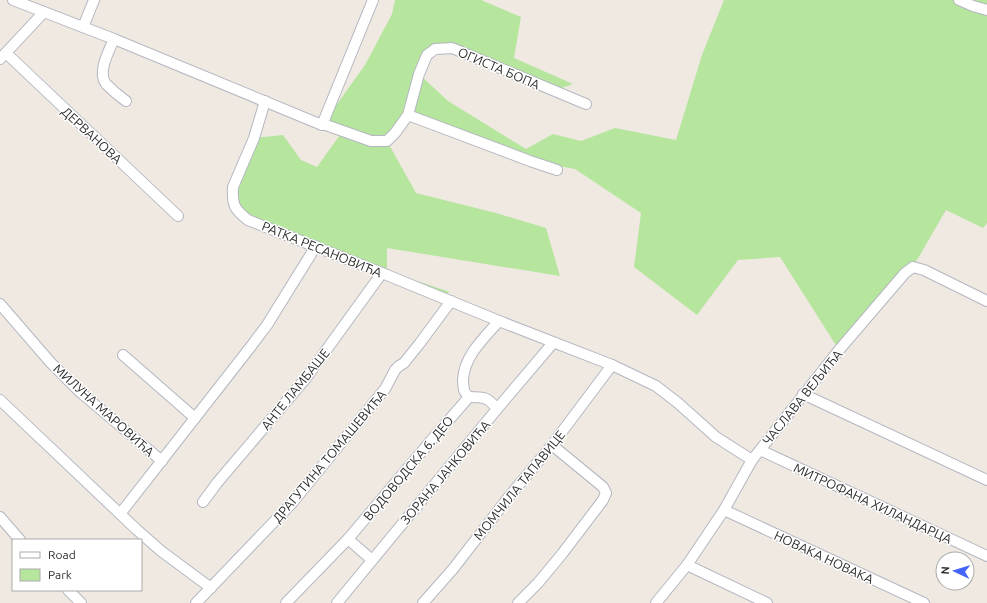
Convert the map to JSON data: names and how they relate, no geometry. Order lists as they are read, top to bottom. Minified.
{"streets":{"street":["ОГИСТА БОПА","ДЕРВАНОВА","РАТКА РЕСАНОВИЋА","АНТЕ ЛАМБАШЕ","ЧАСЛАВА ВЕЉИЋА","МИЛУНА МАРОВИЋА","ДРАГУТИНА ТОМАШЕВИЋА","ВОДОВОДСКА 6. ДЕО","ЗОРАНА ЈАНКОВИЋА","МОМЧИЛА ТАПАВИЦЕ","МИТРОФАНА ХИЛАНДАРЦА","НОВАКА НОВАКА"]},"crossings":[["ОГИСТА БОПА","РАТКА РЕСАНОВИЋА"],["РАТКА РЕСАНОВИЋА","АНТЕ ЛАМБАШЕ"],["РАТКА РЕСАНОВИЋА","ЧАСЛАВА ВЕЉИЋА"],["РАТКА РЕСАНОВИЋА","ДРАГУТИНА ТОМАШЕВИЋА"],["РАТКА РЕСАНОВИЋА","ЗОРАНА ЈАНКОВИЋА"],["РАТКА РЕСАНОВИЋА","МОМЧИЛА ТАПАВИЦЕ"],["ЧАСЛАВА ВЕЉИЋА","МИТРОФАНА ХИЛАНДАРЦА"],["ЧАСЛАВА ВЕЉИЋА","НОВАКА НОВАКА"]],"legend":["Road","Park"],"north":"left"}
